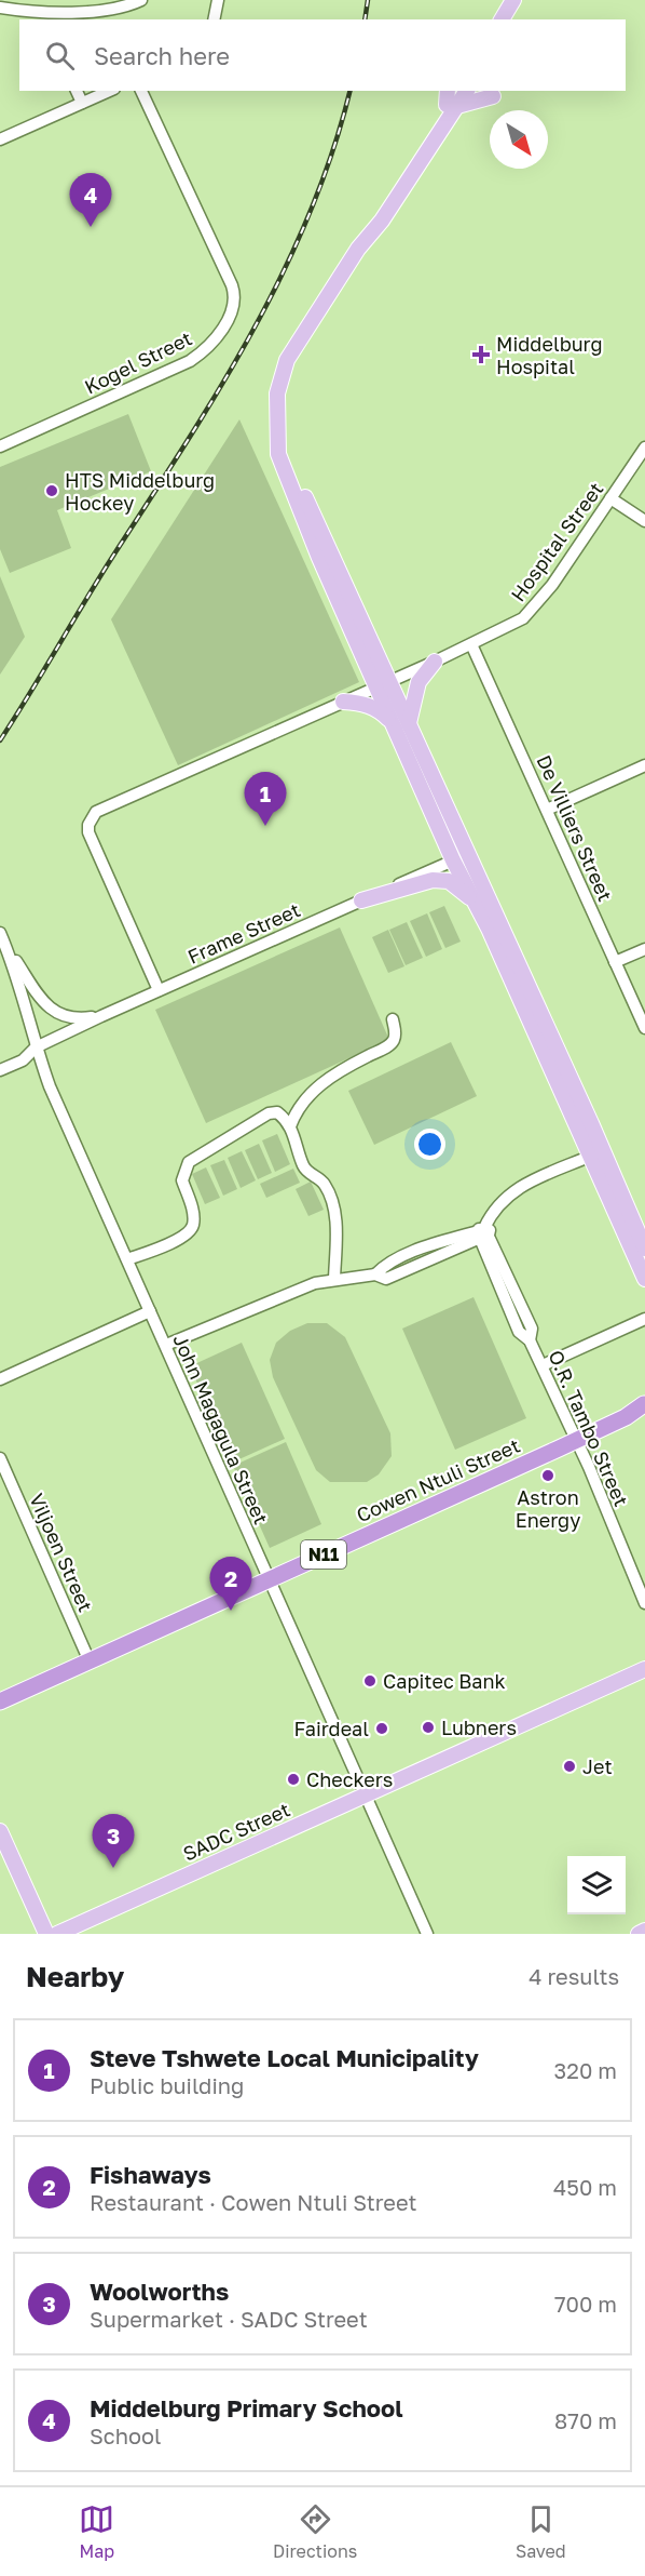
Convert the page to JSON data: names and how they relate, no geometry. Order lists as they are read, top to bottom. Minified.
{"streets":{"highway":["Cowen Ntuli Street","N11"],"main road":["SADC Street"],"street":["Kogel Street","Hospital Street","De Villiers Street","Frame Street","O.R. Tambo Street","John Magagula Street","Viljoen Street"]},"crossings":[["Hospital Street","De Villiers Street"],["Hospital Street","Frame Street"],["Frame Street","John Magagula Street"],["O.R. Tambo Street","Cowen Ntuli Street"],["John Magagula Street","Cowen Ntuli Street"],["John Magagula Street","SADC Street"],["Cowen Ntuli Street","Viljoen Street"]],"places":{"health":["Middelburg Hospital"],"other":["HTS Middelburg Hockey","Astron Energy","Capitec Bank","Lubners","Fairdeal","Jet","Checkers"]},"north":"bottom right","page":{"search":"Search here","pins":["4","1","2","3"],"heading":["Nearby","4 results"],"list":[{"mark":"1","name":"Steve Tshwete Local Municipality","note":"Public building","value":"320 m"},{"mark":"2","name":"Fishaways","note":"Restaurant · Cowen Ntuli Street","value":"450 m"},{"mark":"3","name":"Woolworths","note":"Supermarket · SADC Street","value":"700 m"},{"mark":"4","name":"Middelburg Primary School","note":"School","value":"870 m"}],"nav":["Map","Directions","Saved"]}}
